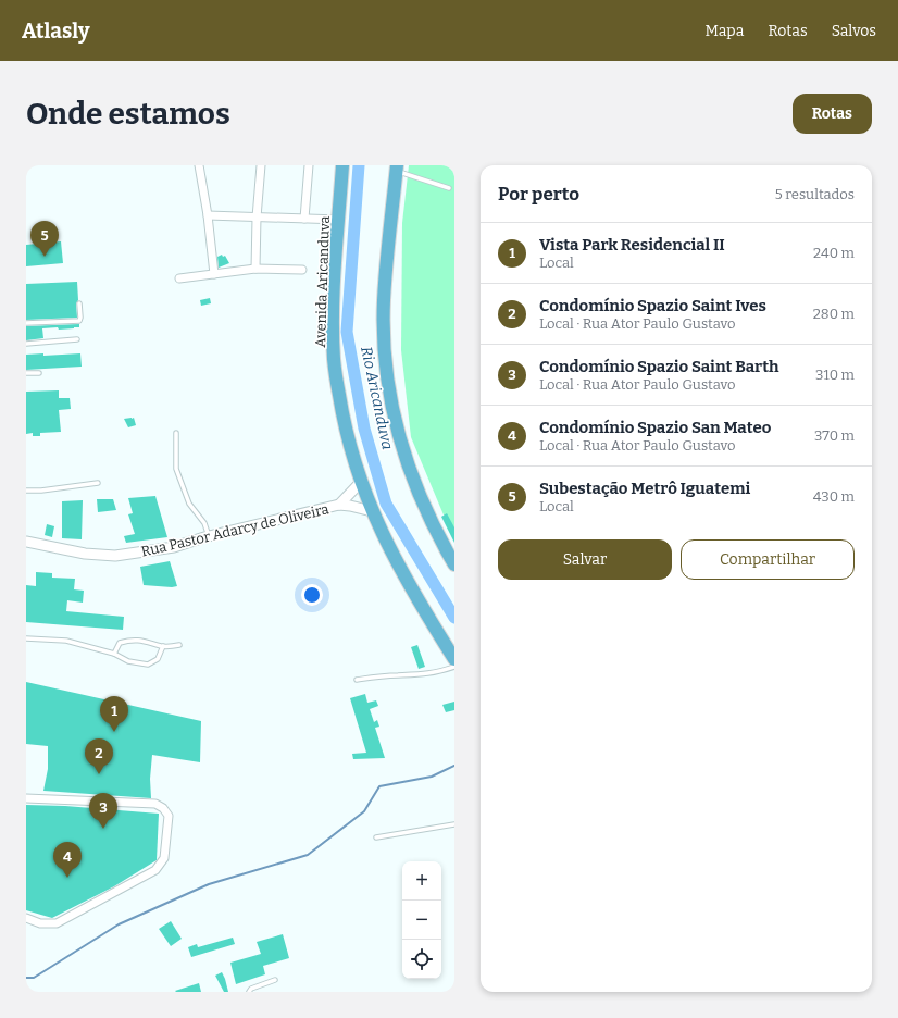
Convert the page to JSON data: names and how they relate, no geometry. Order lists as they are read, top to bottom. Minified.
{"streets":{"highway":["Avenida Aricanduva"],"street":["Rua Pastor Adarcy de Oliveira"]},"crossings":[["Avenida Aricanduva","Rua Pastor Adarcy de Oliveira"]],"water":["Rio Aricanduva"],"page":{"header":"Atlasly","nav":["Mapa","Rotas","Salvos"],"buttons":["Rotas",["Salvar","Compartilhar"]],"title":"Onde estamos","heading":["Por perto","5 resultados"],"pins":["5","1","2","3","4"],"list":[{"mark":"1","name":"Vista Park Residencial II","note":"Local","value":"240 m"},{"mark":"2","name":"Condomínio Spazio Saint Ives","note":"Local · Rua Ator Paulo Gustavo","value":"280 m"},{"mark":"3","name":"Condomínio Spazio Saint Barth","note":"Local · Rua Ator Paulo Gustavo","value":"310 m"},{"mark":"4","name":"Condomínio Spazio San Mateo","note":"Local · Rua Ator Paulo Gustavo","value":"370 m"},{"mark":"5","name":"Subestação Metrô Iguatemi","note":"Local","value":"430 m"}],"map_buttons":["+","−"]}}
